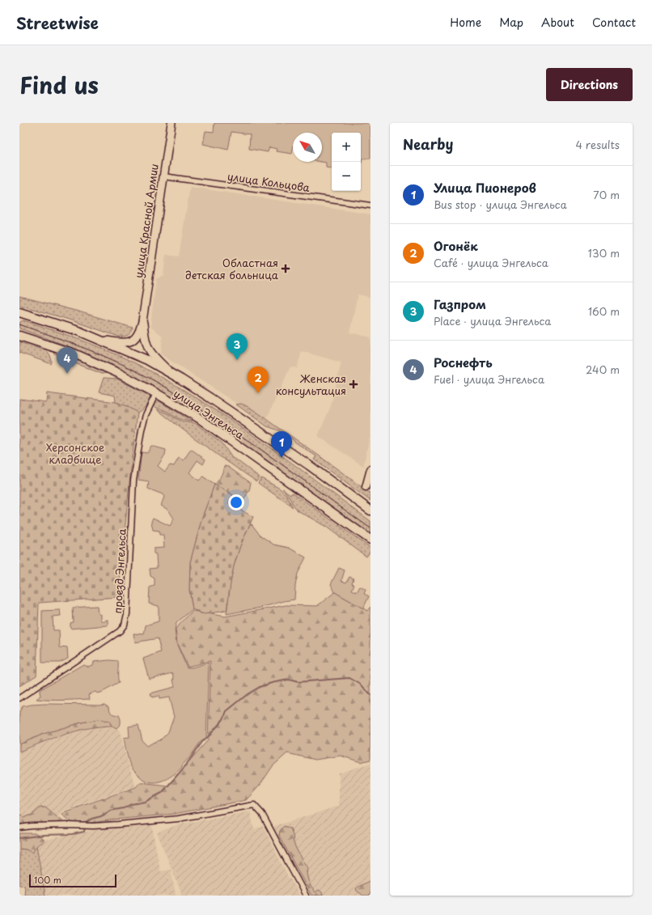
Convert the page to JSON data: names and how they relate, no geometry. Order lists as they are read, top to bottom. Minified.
{"streets":{"main road":["улица Красной Армии","улица Энгельса"],"street":["улица Кольцова","проезд Энгельса"]},"crossings":[["улица Кольцова","улица Красной Армии"],["улица Энгельса","проезд Энгельса"]],"parks":["Херсонское кладбище"],"places":{"health":["Областная детская больница","Женская консультация"]},"scale_bar":"100 m","north":"top left","page":{"header":"Streetwise","nav":["Home","Map","About","Contact"],"title":"Find us","buttons":"Directions","heading":["Nearby","4 results"],"map_buttons":["+","−"],"list":[{"mark":"1","name":"Улица Пионеров","note":"Bus stop · улица Энгельса","value":"70 m"},{"mark":"2","name":"Огонёк","note":"Café · улица Энгельса","value":"130 m"},{"mark":"3","name":"Газпром","note":"Place · улица Энгельса","value":"160 m"},{"mark":"4","name":"Роснефть","note":"Fuel · улица Энгельса","value":"240 m"}],"pins":["3","4","2","1"],"scale":"100 m"}}
